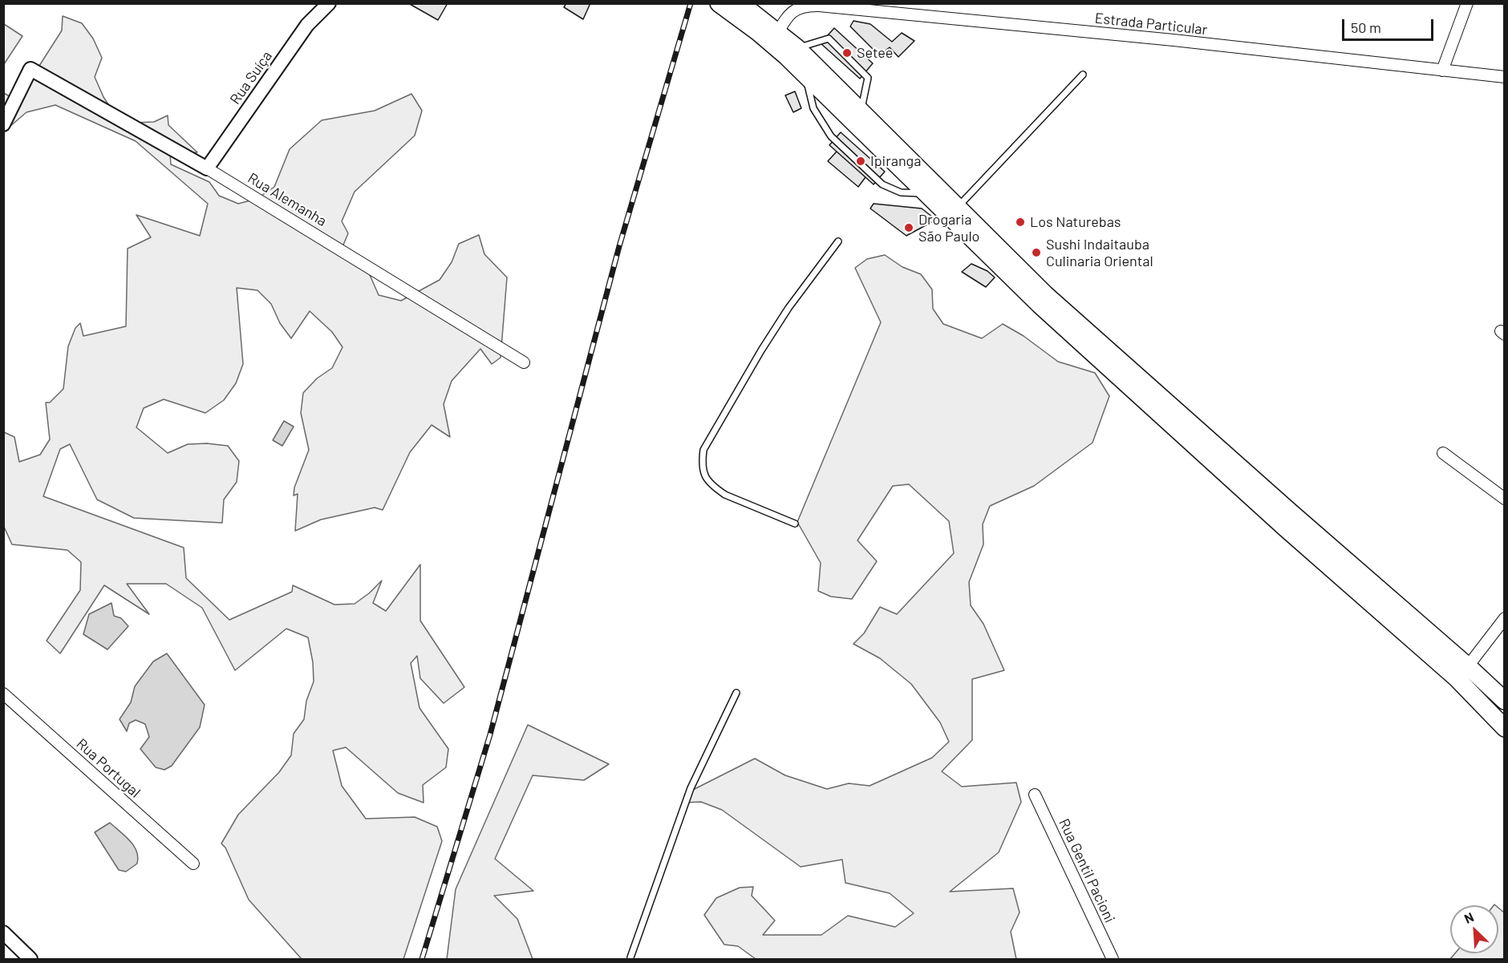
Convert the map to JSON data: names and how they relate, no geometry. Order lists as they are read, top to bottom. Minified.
{"streets":{"street":["Estrada Particular","Rua Suíça","Rua Alemanha","Rua Portugal","Rua Gentil Pacioni"]},"crossings":[["Rua Suíça","Rua Alemanha"]],"places":["Setee","Ipiranga","Los Naturebas","Drogaria São Paulo","Sushi Indaitauba Culinaria Oriental"],"scale_bar":"50 m","north":"top left"}
